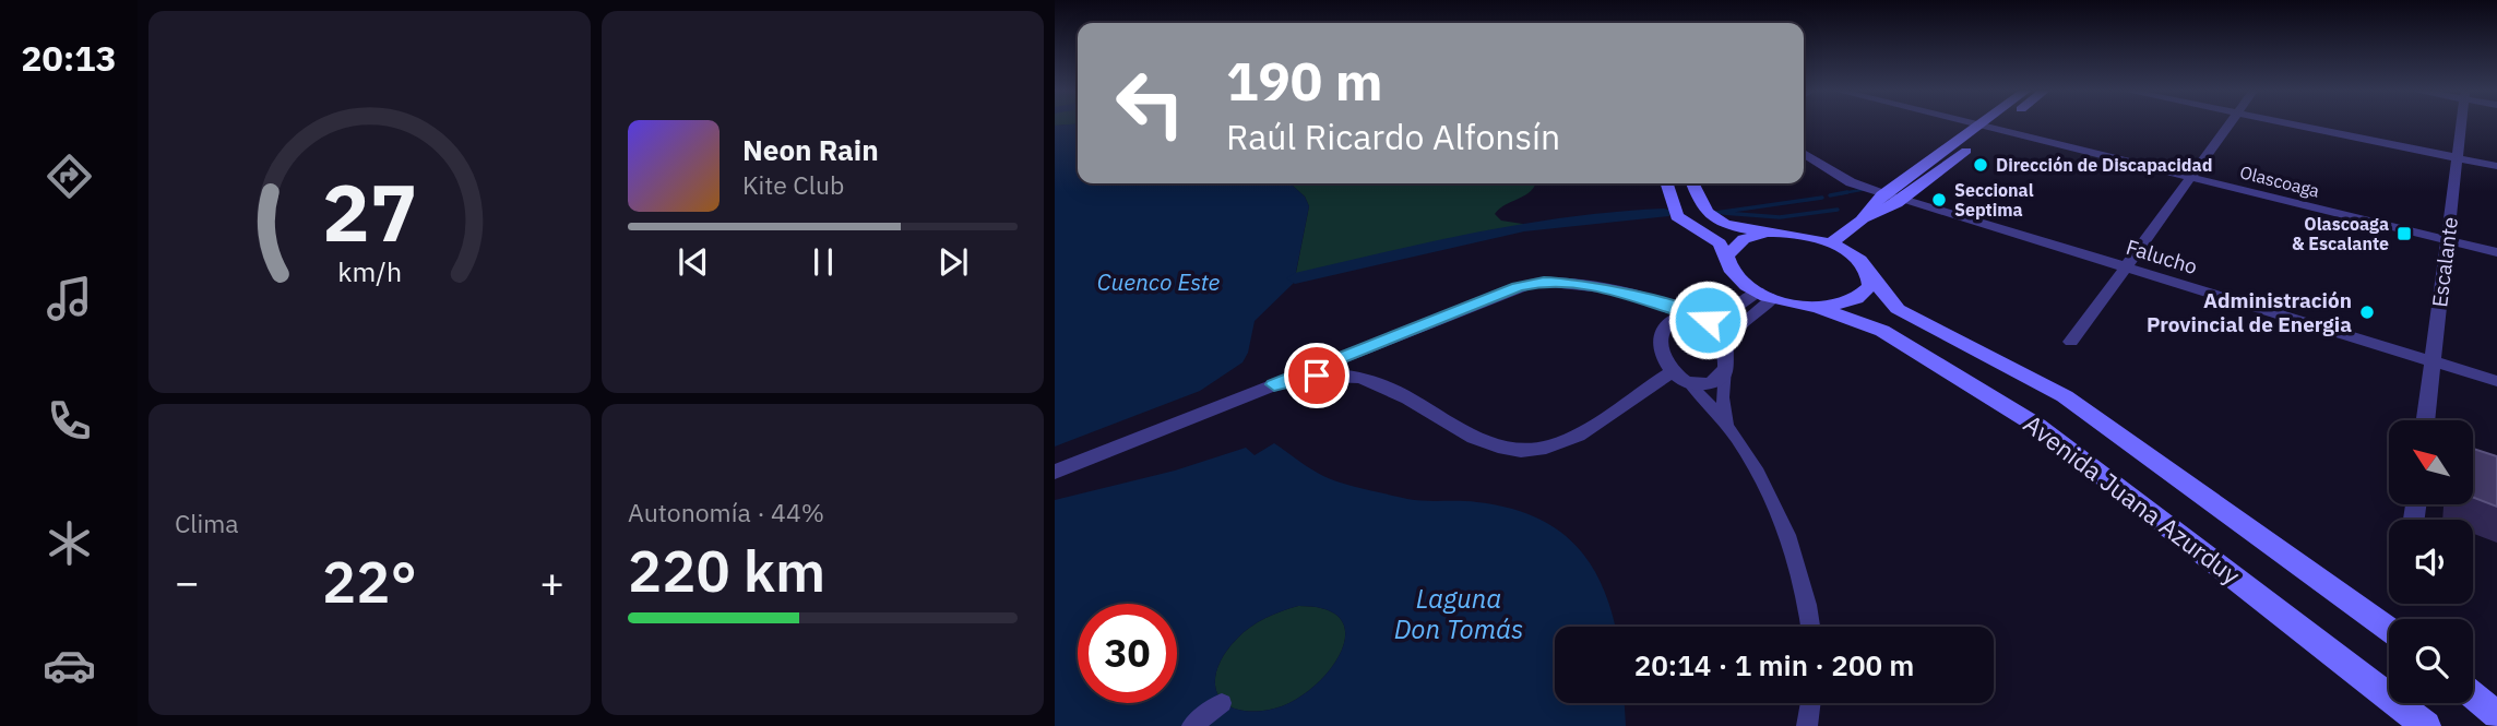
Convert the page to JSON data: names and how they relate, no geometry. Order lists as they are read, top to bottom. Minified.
{"streets":{"main road":["Avenida Juana Azurduy"],"street":["Olascoaga","Falucho","Escalante"]},"crossings":[["Olascoaga","Escalante"],["Falucho","Escalante"]],"water":["Cuenco Este","Laguna Don Tomás"],"places":{"other":["Dirección de Discapacidad","Seccional Septima","Administración Provincial de Energia"],"transit":["Olascoaga & Escalante"]},"north":"top left","page":{"tabs":"20:13","turn":["190 m","Raúl Ricardo Alfonsín"],"song":["Neon Rain","Kite Club"],"tile":["Clima",["Autonomía · 44%","220 km"]],"heat":["−","22°","+"],"limit":"30","trip":"20:14 · 1 min · 200 m","gauge":["27","km/h"]}}
